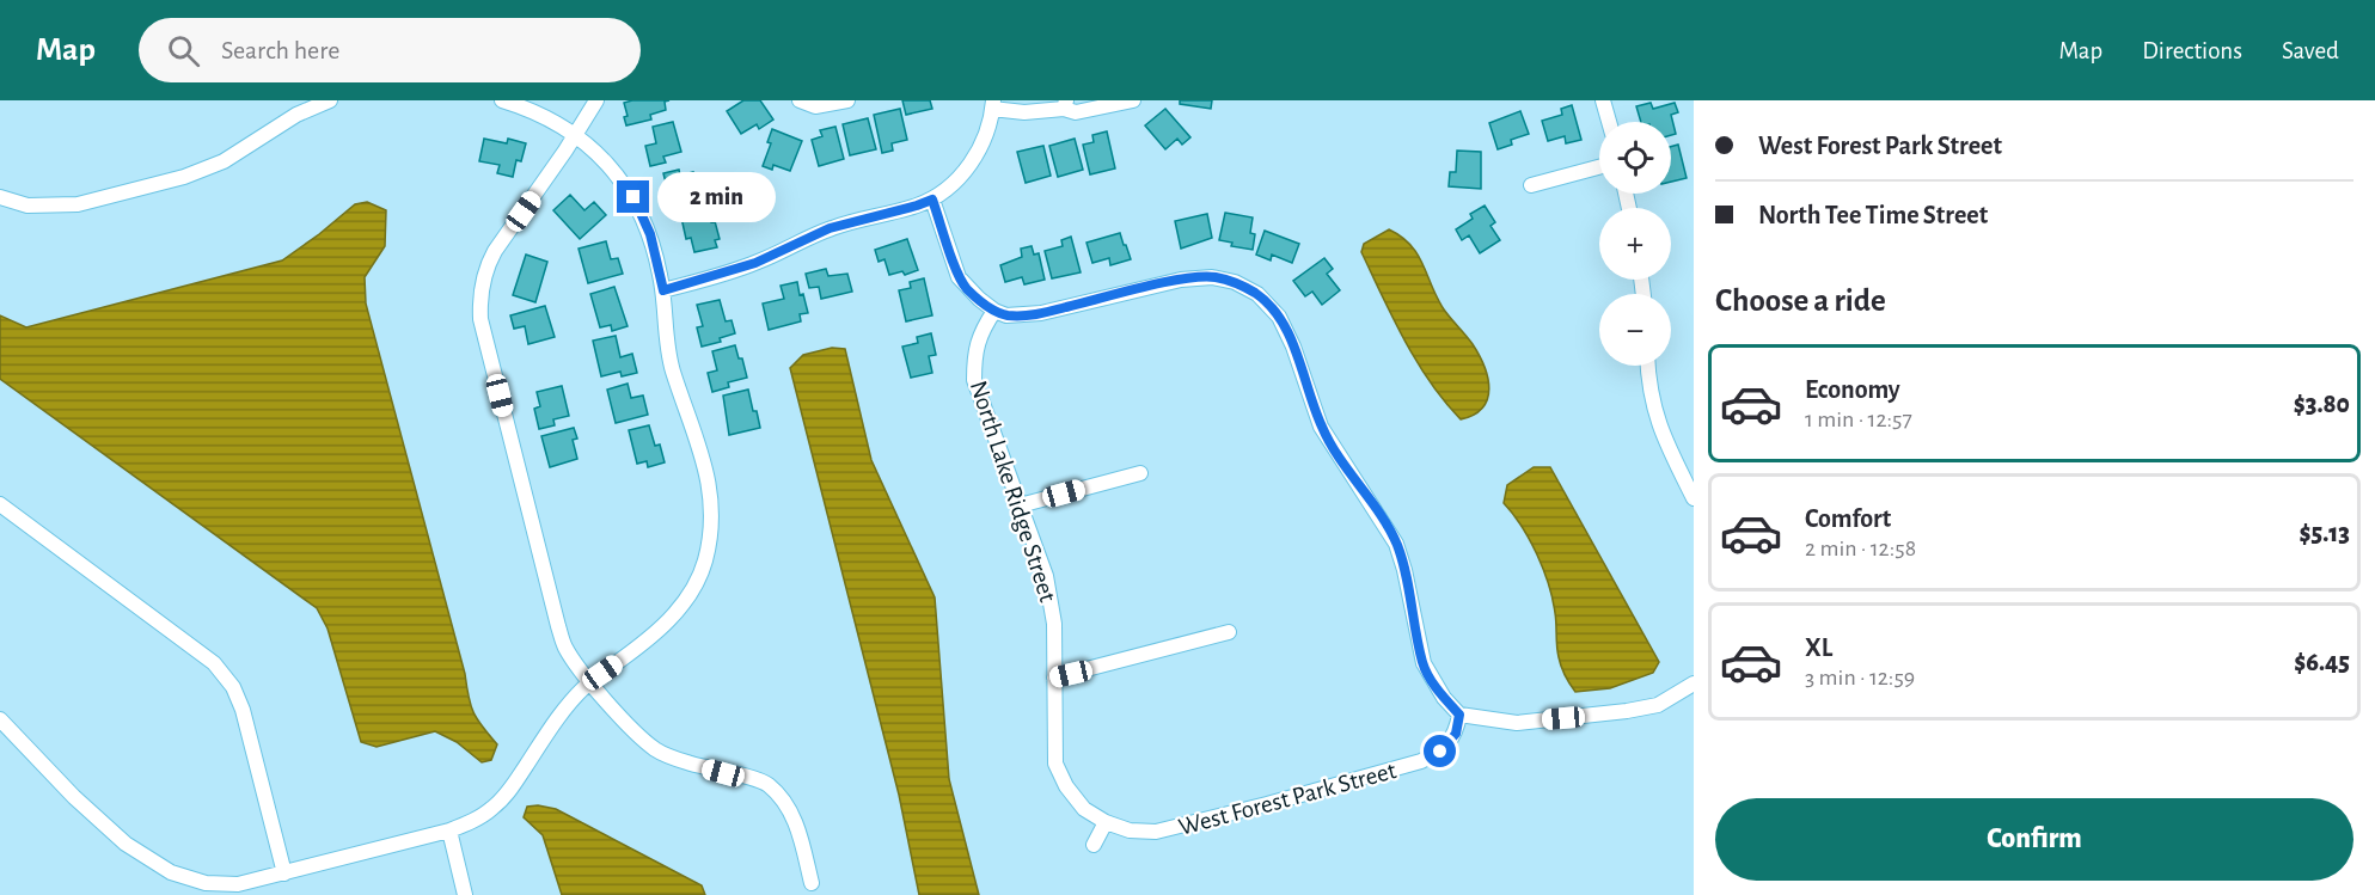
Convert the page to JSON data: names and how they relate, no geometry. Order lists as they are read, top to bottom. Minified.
{"streets":{"street":["North Lake Ridge Street","West Forest Park Street"]},"crossings":[["North Lake Ridge Street","West Forest Park Street"]],"page":{"header":"Map","search":"Search here","nav":["Map","Directions","Saved"],"banner":["West Forest Park Street","North Tee Time Street"],"map_buttons":["+","−"],"bubble":"2 min","heading":"Choose a ride","list":[{"name":"Economy","note":"1 min · 12:57","value":"$3.80"},{"name":"Comfort","note":"2 min · 12:58","value":"$5.13"},{"name":"XL","note":"3 min · 12:59","value":"$6.45"}],"buttons":"Confirm"}}
